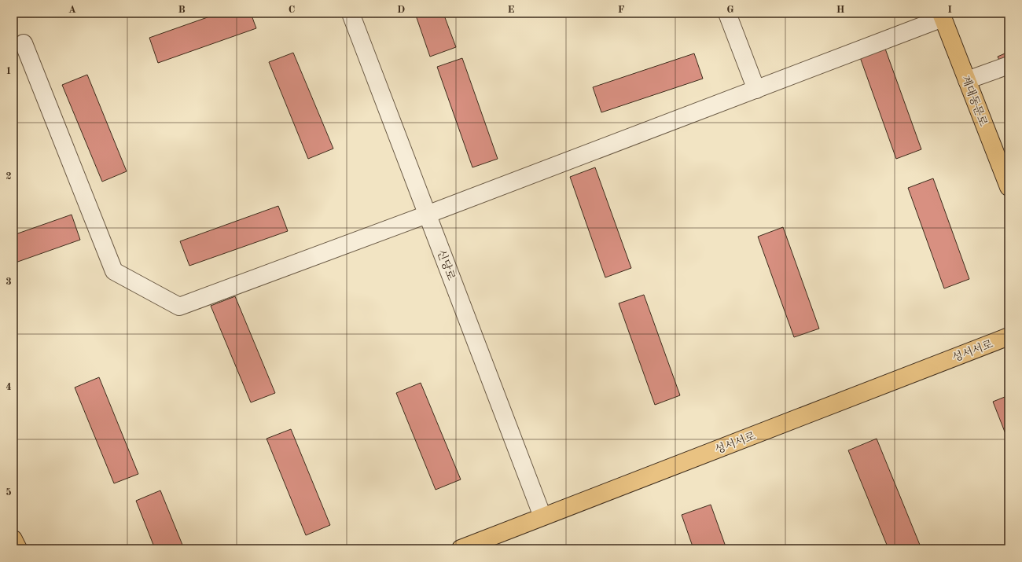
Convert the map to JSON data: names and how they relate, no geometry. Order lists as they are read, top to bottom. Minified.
{"streets":{"main road":["계대동문로","성서서로"],"street":["신당로"]},"crossings":[["신당로","성서서로"]],"grid":{"columns":["A","B","C","D","E","F","G","H","I"],"rows":["1","2","3","4","5"]}}
